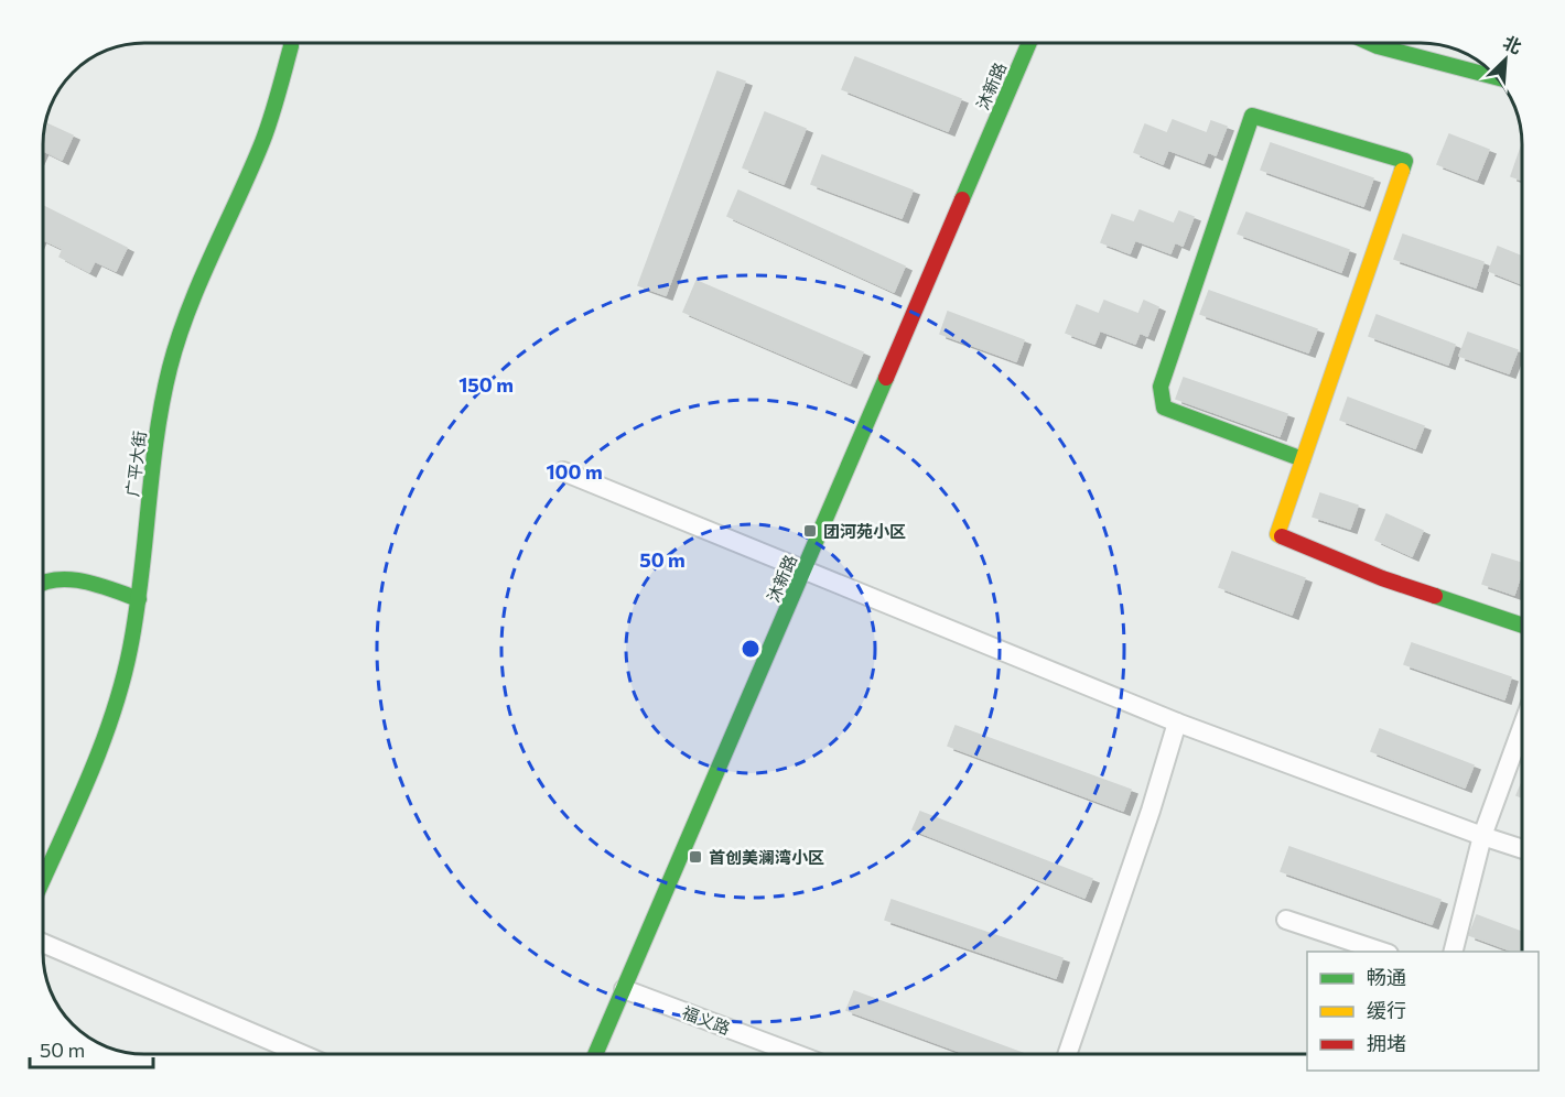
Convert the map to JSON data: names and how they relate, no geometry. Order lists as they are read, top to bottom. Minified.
{"streets":{"street":["沐新路","广平大街","福义路"]},"crossings":[["沐新路","福义路"]],"places":{"transit":["团河苑小区","首创美澜湾小区"]},"legend":["畅通","缓行","拥堵"],"scale_bar":"50 m","north":"top right","rings":["150 m","100 m","50 m"]}
